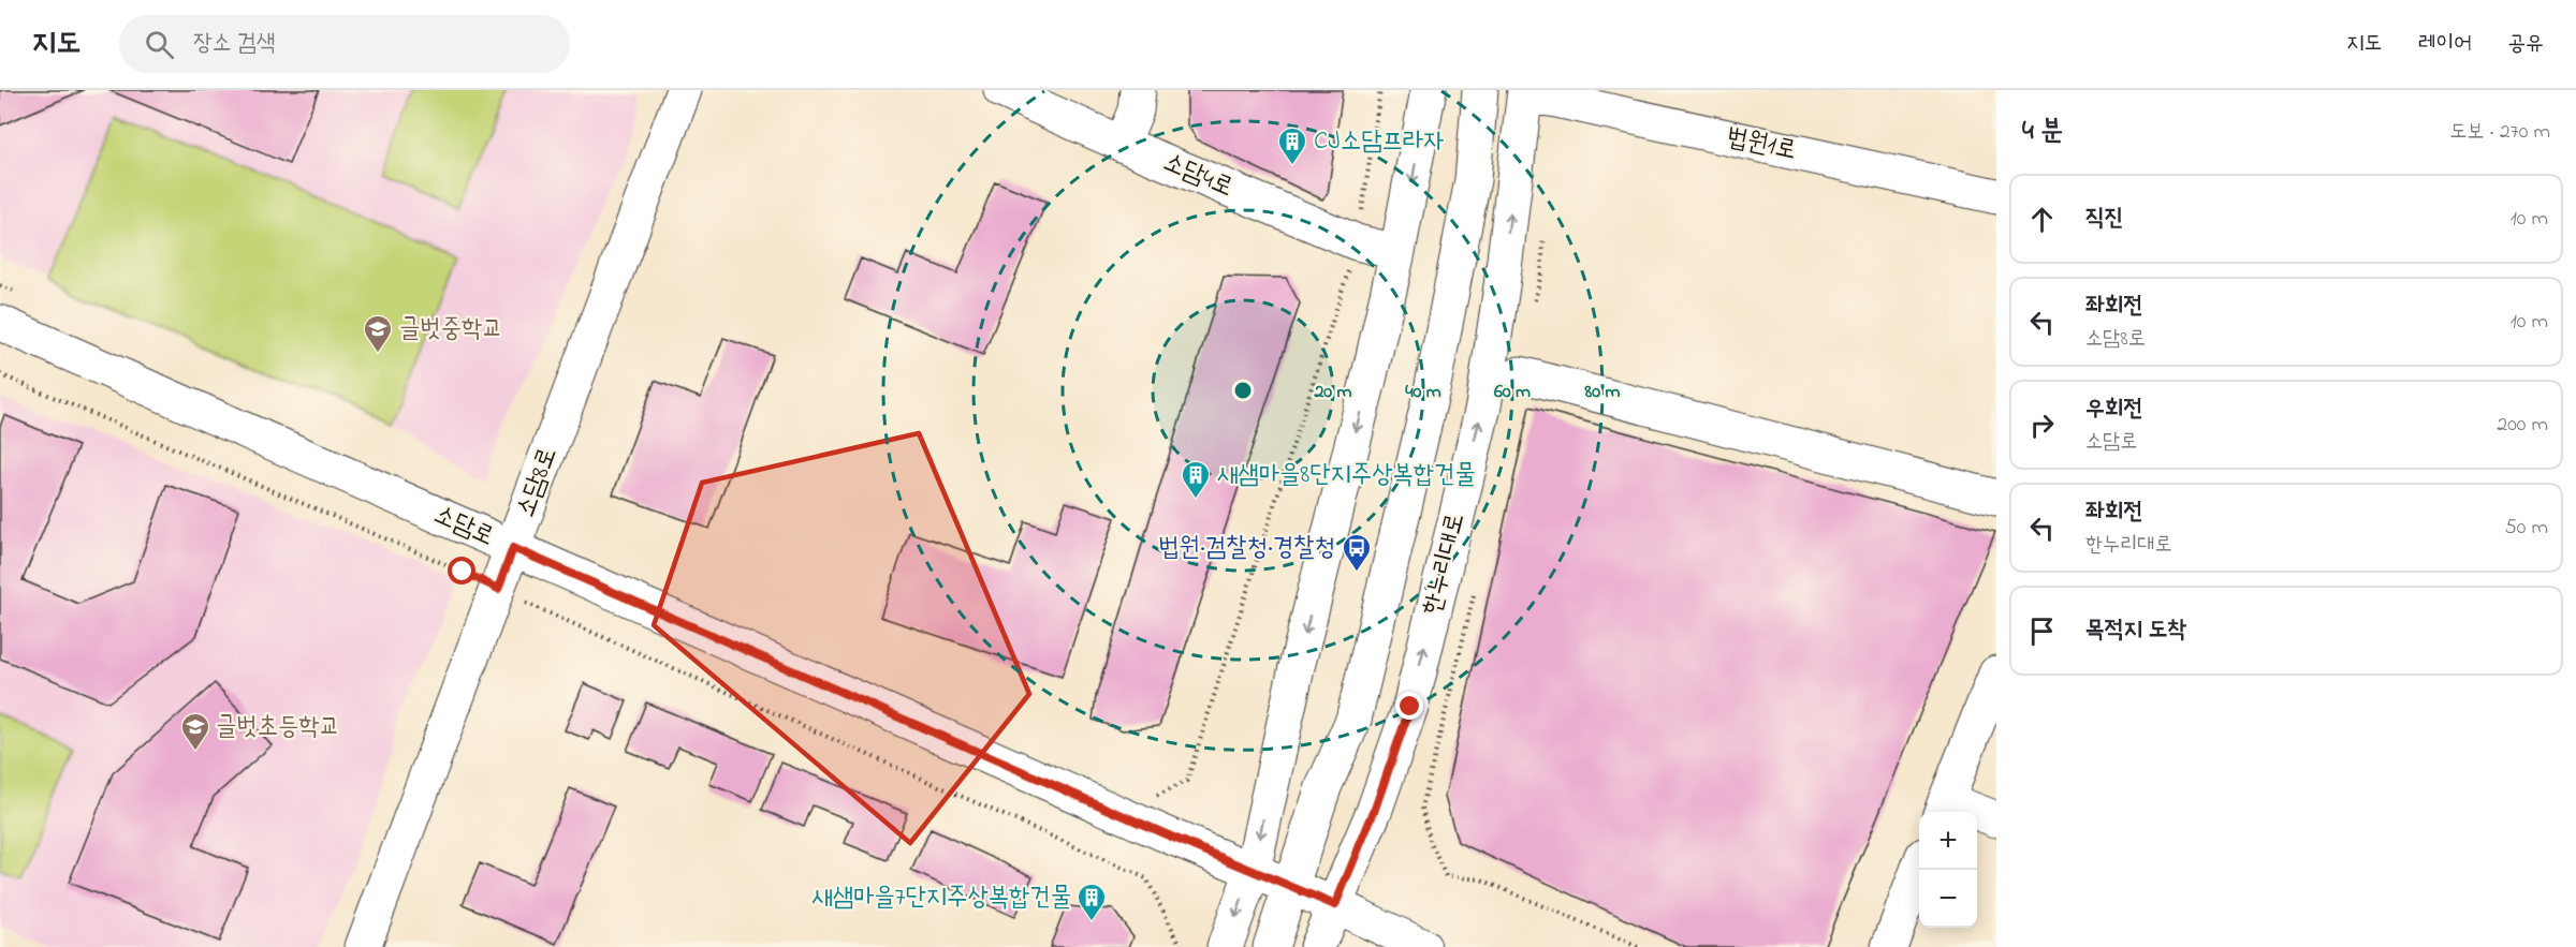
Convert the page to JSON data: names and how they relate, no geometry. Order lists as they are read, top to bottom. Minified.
{"streets":{"street":["법원1로","소담4로","소담8로","소담로","한누리대로"]},"crossings":[["법원1로","한누리대로"],["소담8로","소담로"],["소담로","한누리대로"]],"places":{"building":["CJ소담프라자","새샘마을8단지주상복합건물","새샘마을7단지주상복합건물"],"school or university":["글벗중학교","글벗초등학교"],"bus stop":["법원·검찰청·경찰청"]},"page":{"header":"지도","search":"장소 검색","nav":["지도","레이어","공유"],"heading":["4 분","도보 · 270 m"],"list":[["직진","10 m"],["좌회전","소담8로","10 m"],["우회전","소담로","200 m"],["좌회전","한누리대로","50 m"],"목적지 도착"],"map_buttons":["+","−"]},"rings":["20 m","40 m","60 m","80 m"]}
